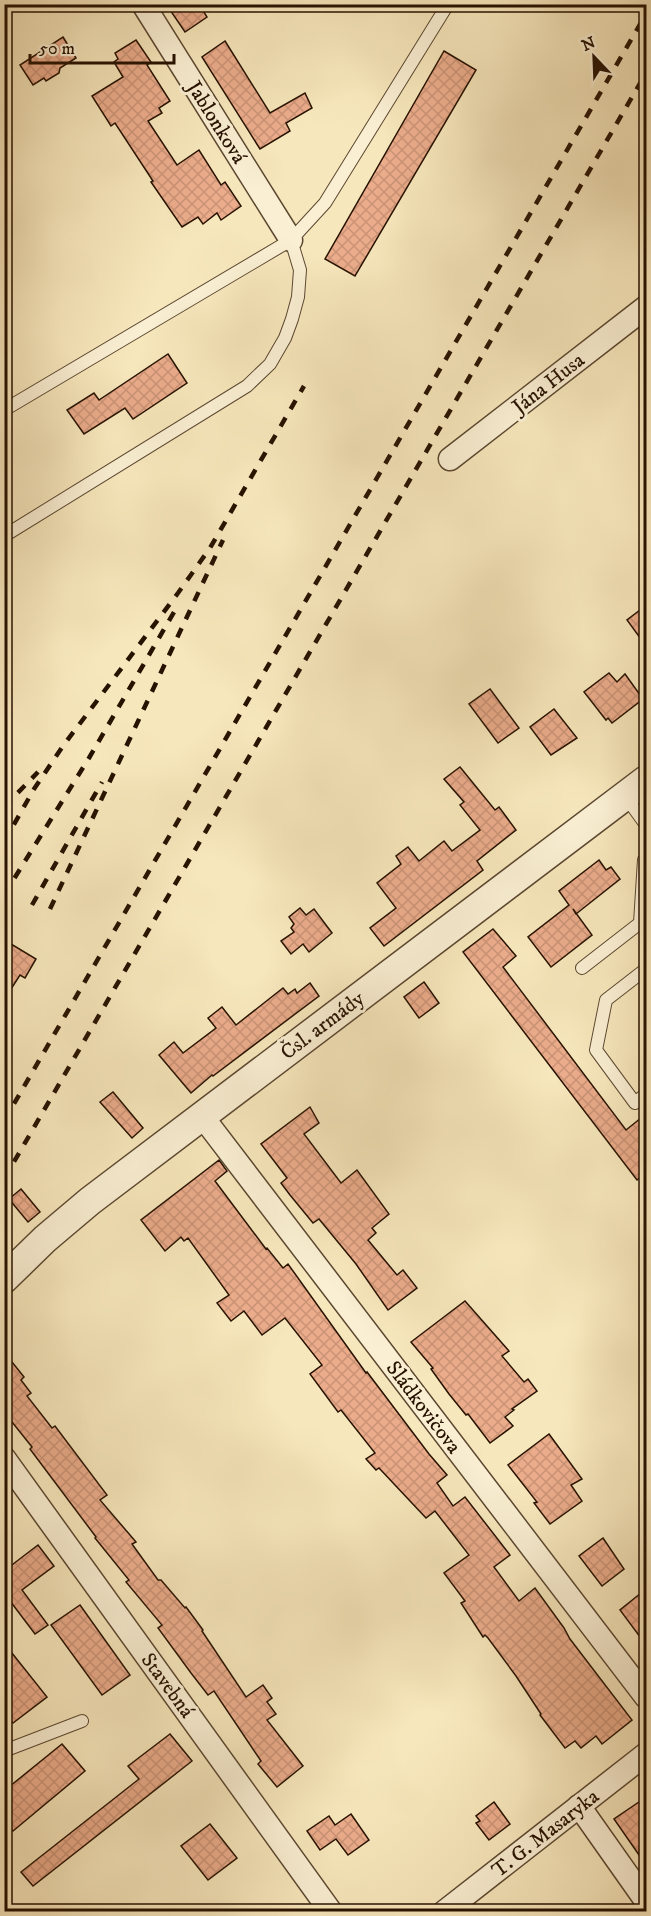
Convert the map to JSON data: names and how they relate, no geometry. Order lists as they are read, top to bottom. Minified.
{"streets":{"street":["Jablonková","Jána Husa","Čsl. armády","Sládkovičova","Stavebná","T. G. Masaryka"]},"crossings":[["Čsl. armády","Sládkovičova"]],"scale_bar":"50 m","north":"top left"}
